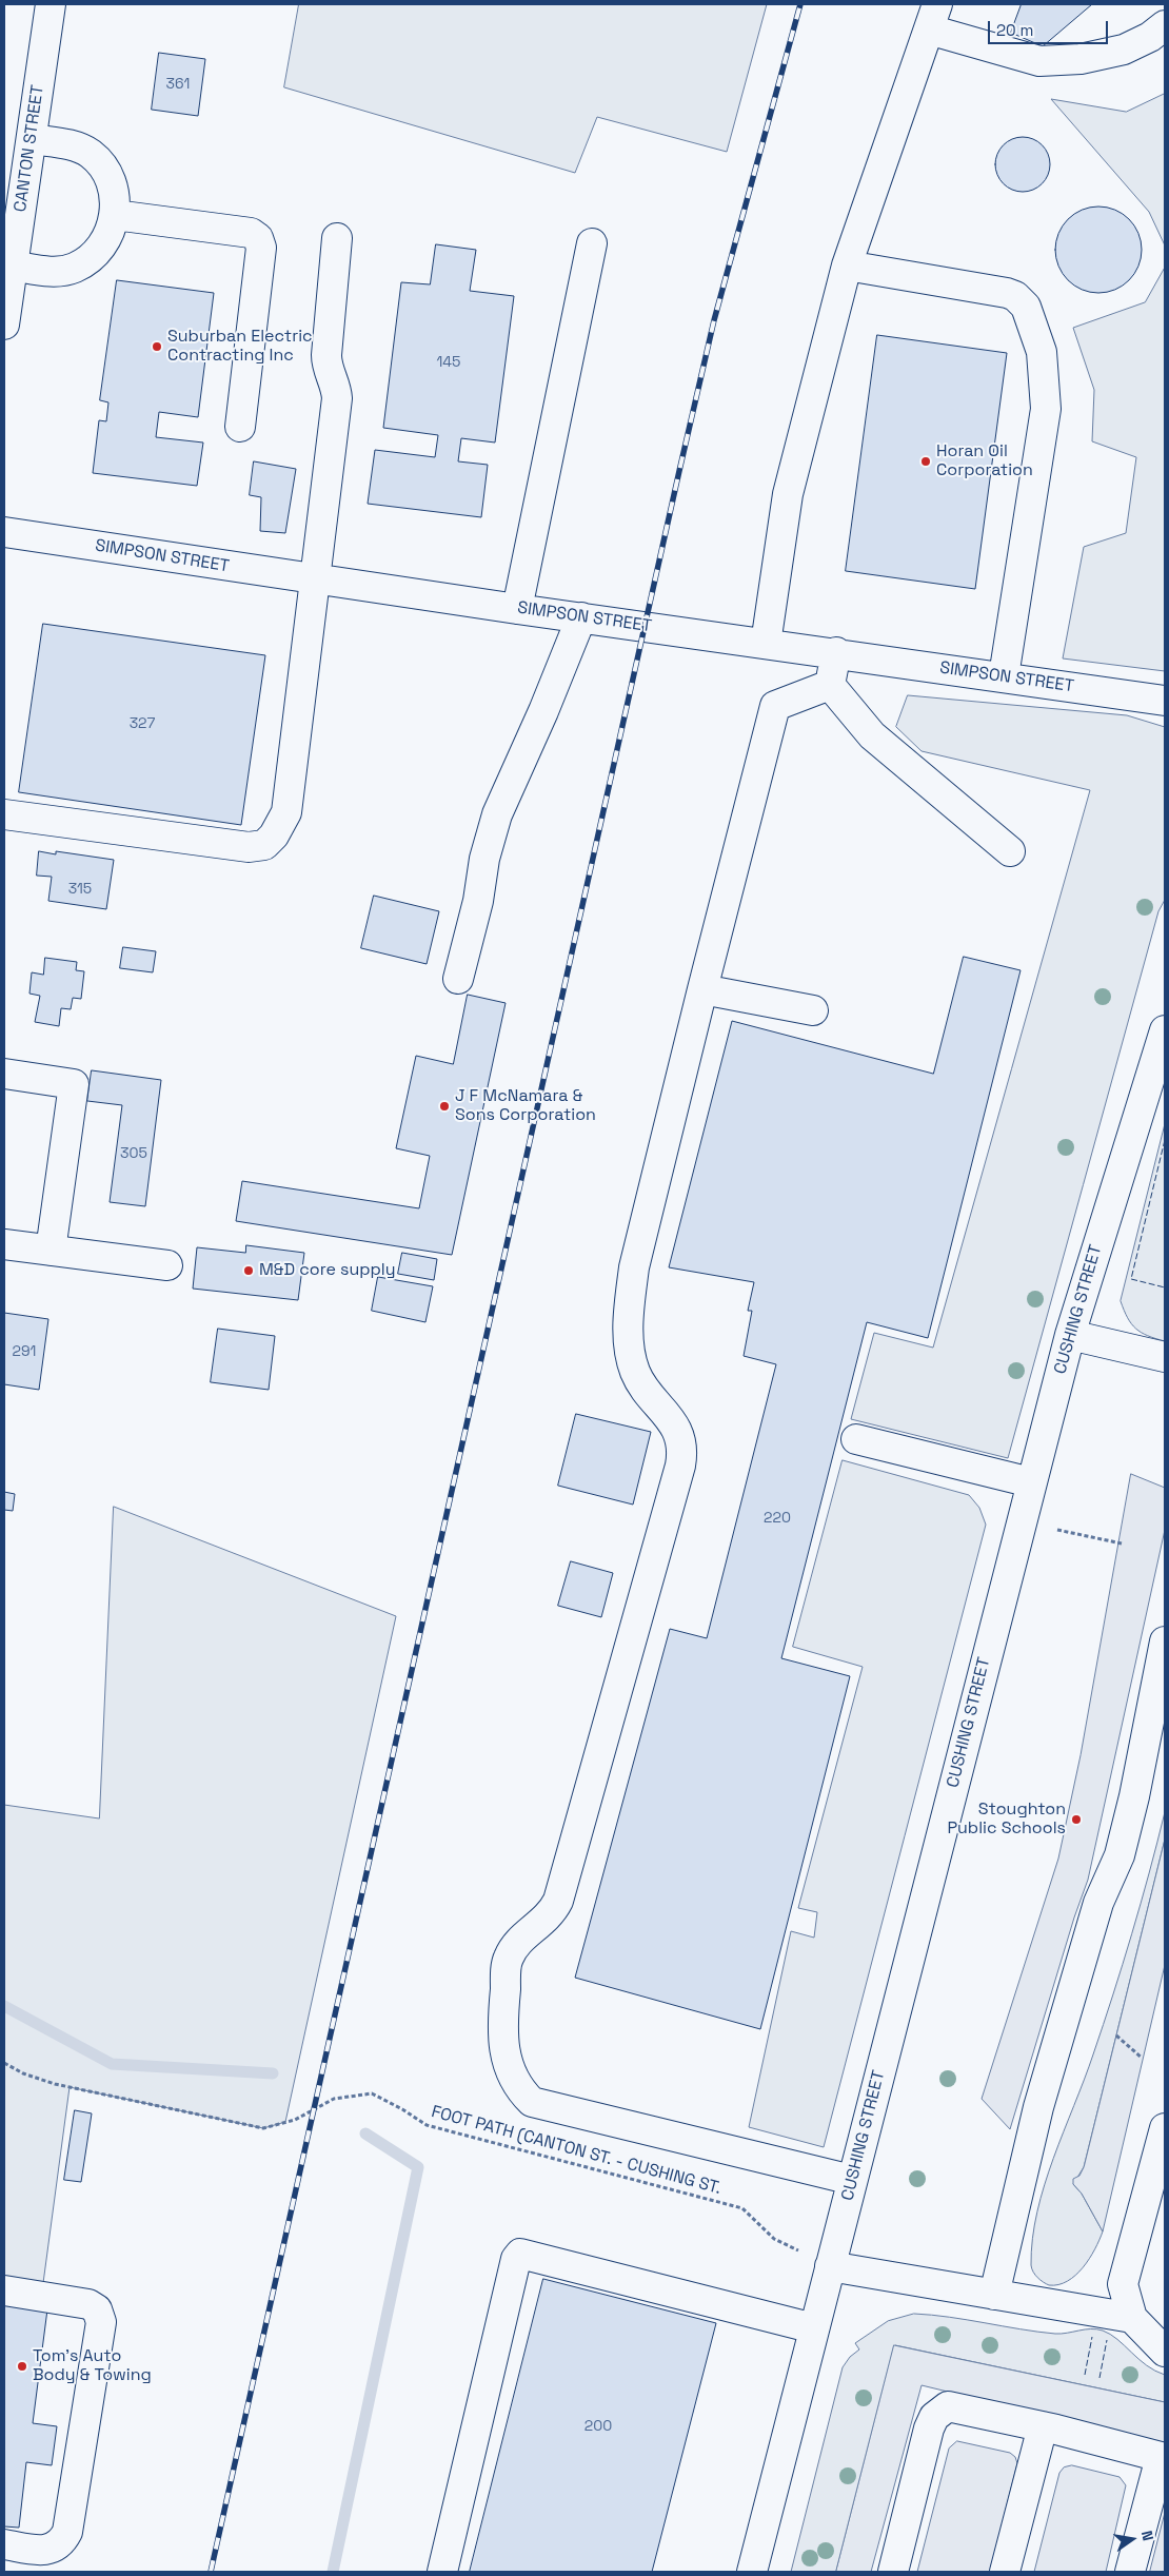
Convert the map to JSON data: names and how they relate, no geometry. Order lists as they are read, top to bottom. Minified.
{"streets":{"street":["CANTON STREET","SIMPSON STREET","CUSHING STREET"],"path":["FOOT PATH (CANTON ST. - CUSHING ST."]},"crossings":[["CUSHING STREET","FOOT PATH (CANTON ST. - CUSHING ST."]],"places":["Suburban Electric Contracting Inc","Horan Oil Corporation","J F McNamara & Sons Corporation","M&D core supply","Stoughton Public Schools","Tom's Auto Body & Towing"],"house_numbers":["361","145","327","315","305","291","220","200"],"scale_bar":"20 m","north":"right"}
